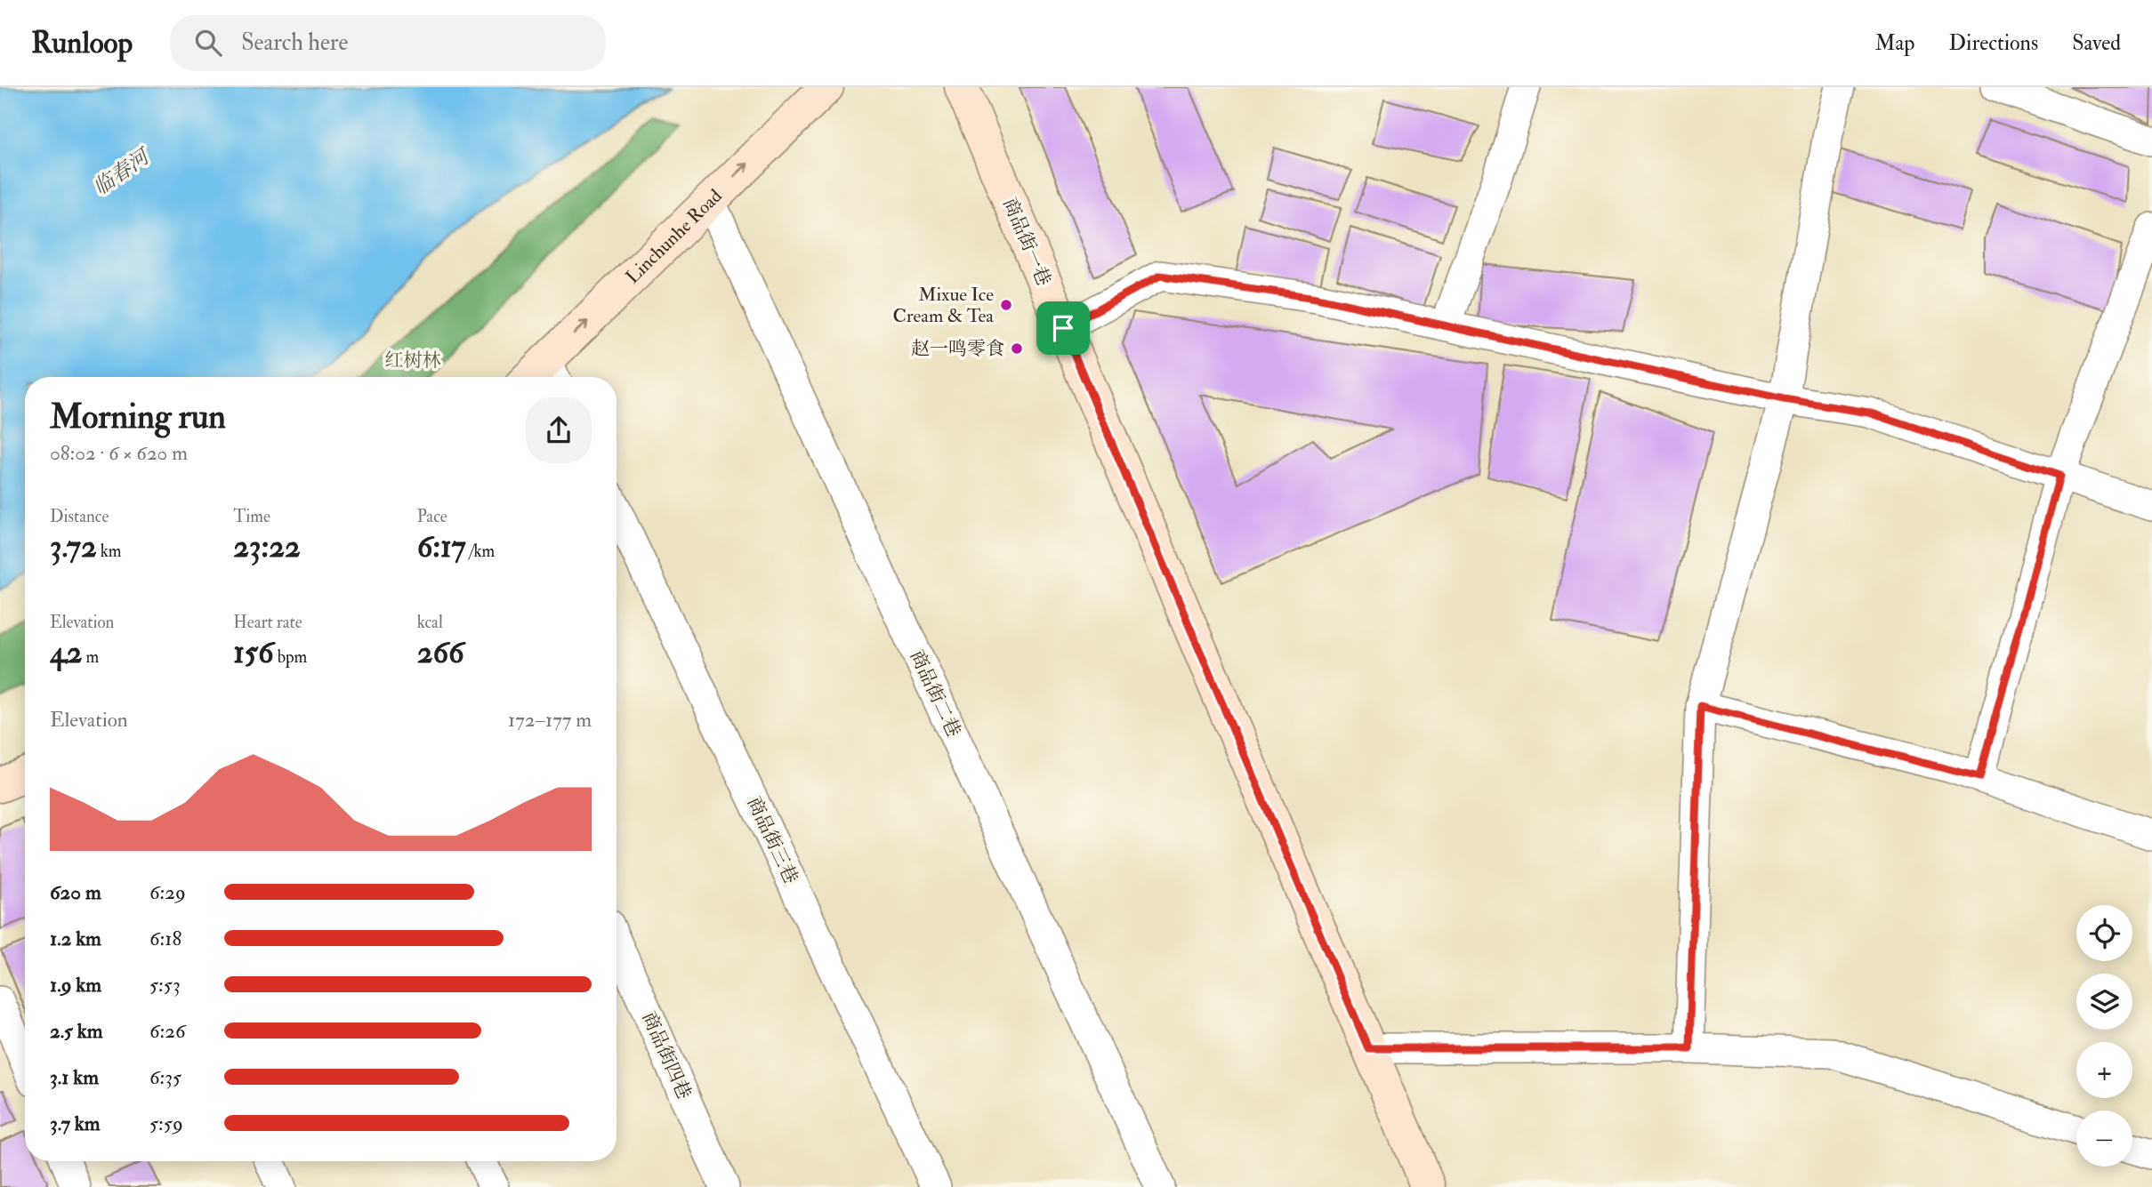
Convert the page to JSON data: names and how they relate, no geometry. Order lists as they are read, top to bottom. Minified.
{"streets":{"street":["Linchunhe Road","商品街一巷","商品街二巷","商品街三巷","商品街四巷"]},"crossings":[["Linchunhe Road","商品街二巷"]],"one_way":["Linchunhe Road"],"water":["临春河"],"parks":["红树林"],"places":["Mixue Ice Cream & Tea","赵一鸣零食"],"page":{"header":"Runloop","search":"Search here","nav":["Map","Directions","Saved"],"heading":["Morning run","08:02 · 6 × 620 m"],"stats":[["Distance","3.72 km"],["Time","23:22"],["Pace","6:17 /km"],["Elevation","42 m"],["Heart rate","156 bpm"],["kcal","266"]],"chart":["Elevation","172–177 m"],"list":[{"name":"620 m","note":"6:29"},{"name":"1.2 km","note":"6:18"},{"name":"1.9 km","note":"5:53"},{"name":"2.5 km","note":"6:26"},{"name":"3.1 km","note":"6:35"},{"name":"3.7 km","note":"5:59"}],"map_buttons":["+","−"]}}
